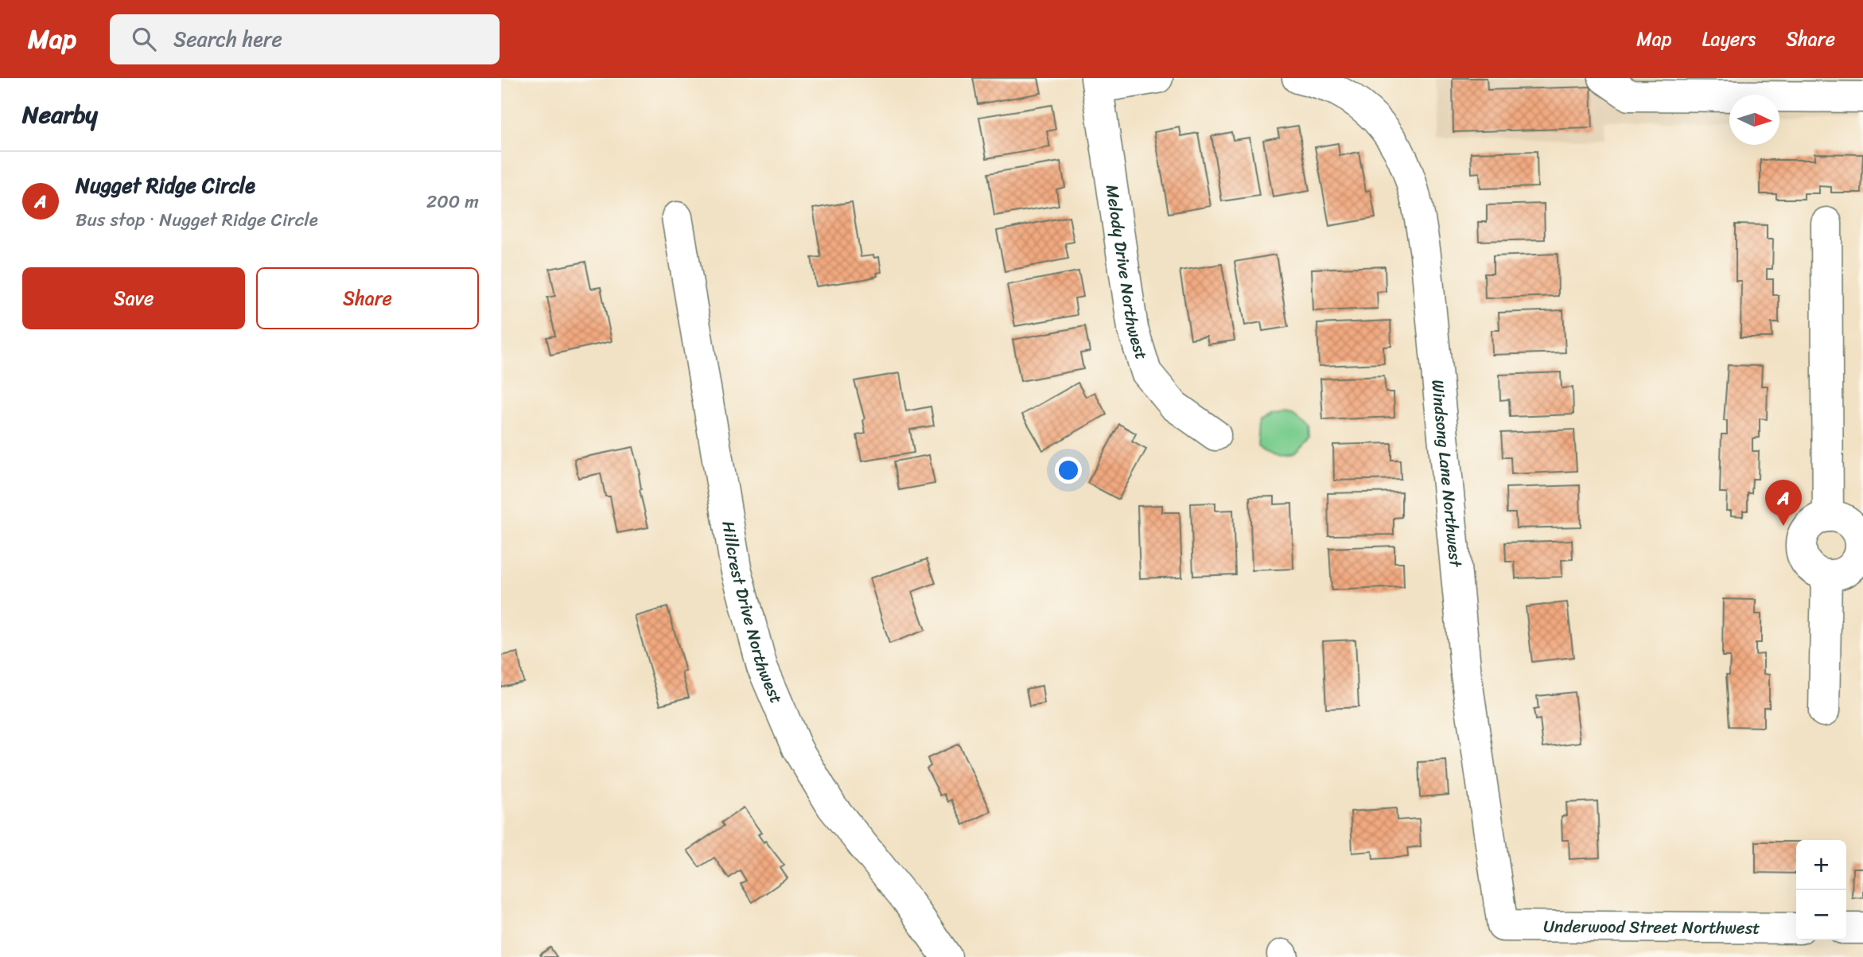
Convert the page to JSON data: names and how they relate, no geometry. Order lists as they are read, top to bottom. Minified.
{"streets":{"street":["Melody Drive Northwest","Windsong Lane Northwest","Hillcrest Drive Northwest","Underwood Street Northwest"]},"crossings":[["Windsong Lane Northwest","Underwood Street Northwest"]],"north":"right","page":{"header":"Map","search":"Search here","nav":["Map","Layers","Share"],"heading":"Nearby","list":[{"mark":"A","name":"Nugget Ridge Circle","note":"Bus stop · Nugget Ridge Circle","value":"200 m"}],"buttons":["Save","Share"],"pins":"A","map_buttons":["+","−"]}}
